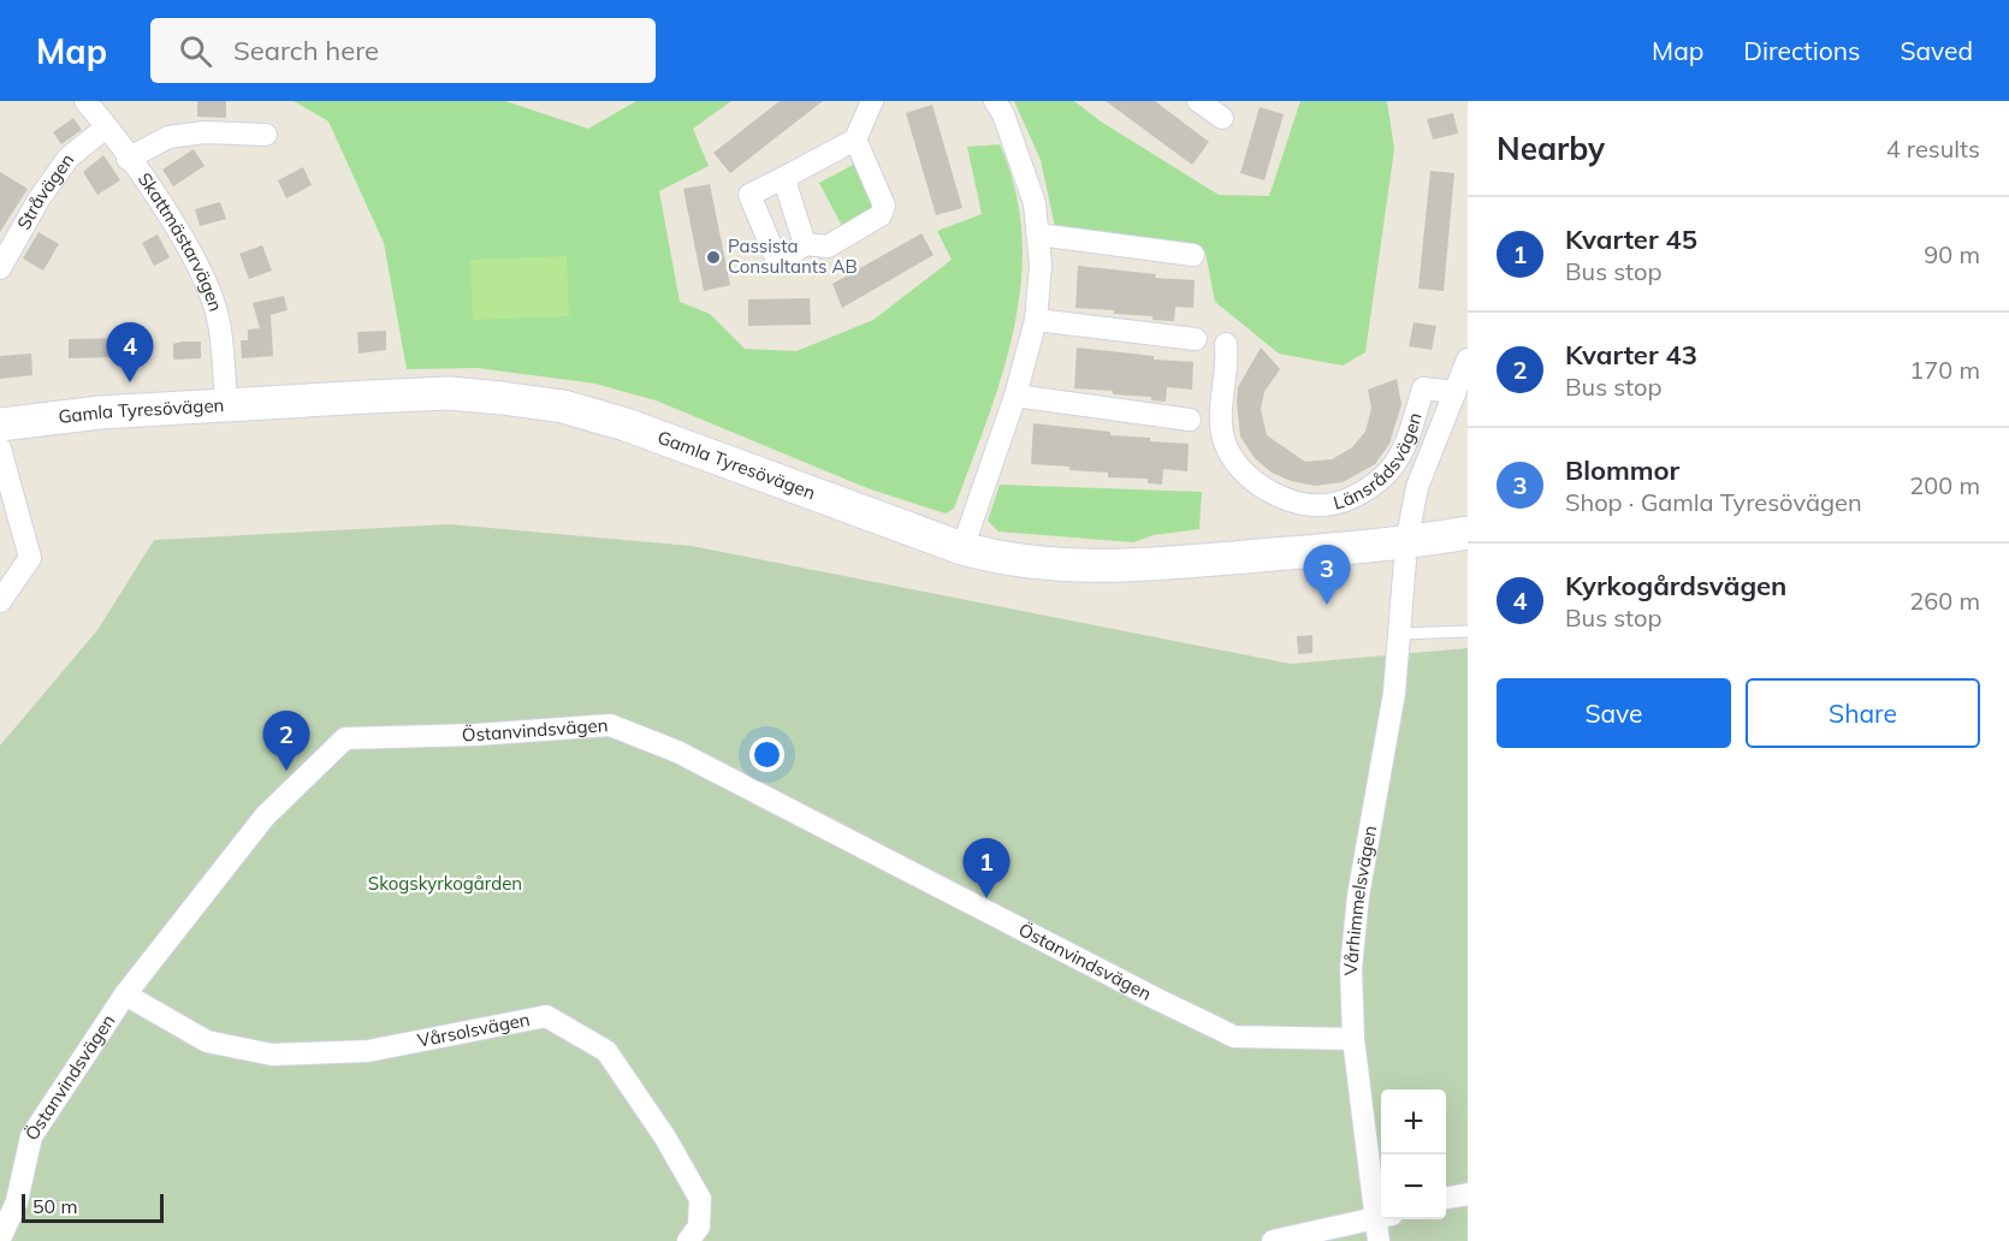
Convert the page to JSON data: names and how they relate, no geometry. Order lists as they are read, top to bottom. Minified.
{"streets":{"street":["Stråvägen","Skattmästarvägen","Gamla Tyresövägen","Länsrådsvägen","Östanvindsvägen","Vårhimmelsvägen","Vårsolsvägen"]},"crossings":[["Stråvägen","Skattmästarvägen"],["Skattmästarvägen","Gamla Tyresövägen"],["Gamla Tyresövägen","Vårhimmelsvägen"],["Länsrådsvägen","Vårhimmelsvägen"],["Östanvindsvägen","Vårhimmelsvägen"],["Östanvindsvägen","Vårsolsvägen"]],"parks":["Skogskyrkogården"],"places":["Passista Consultants AB"],"scale_bar":"50 m","page":{"header":"Map","search":"Search here","nav":["Map","Directions","Saved"],"heading":["Nearby","4 results"],"list":[{"mark":"1","name":"Kvarter 45","note":"Bus stop","value":"90 m"},{"mark":"2","name":"Kvarter 43","note":"Bus stop","value":"170 m"},{"mark":"3","name":"Blommor","note":"Shop · Gamla Tyresövägen","value":"200 m"},{"mark":"4","name":"Kyrkogårdsvägen","note":"Bus stop","value":"260 m"}],"pins":["4","3","2","1"],"buttons":["Save","Share"],"map_buttons":["+","−"],"scale":"50 m"}}
